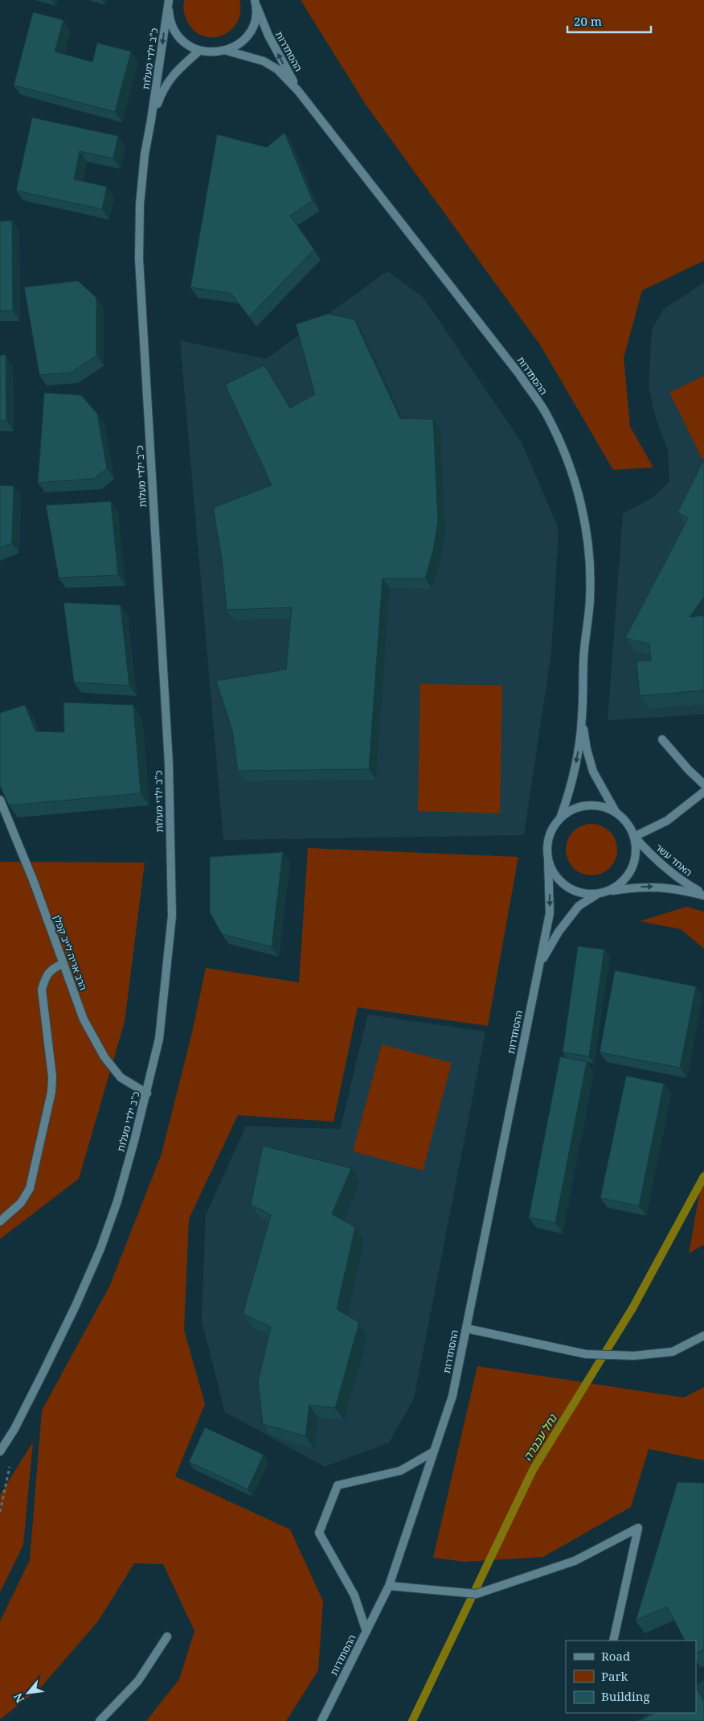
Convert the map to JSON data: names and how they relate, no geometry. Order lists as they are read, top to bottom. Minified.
{"streets":{"street":["ההסתדרות","כ\"ב ילדי מעלות","האחד עשר","הרב אריה לייב קפלן"]},"crossings":[["ההסתדרות","האחד עשר"],["כ\"ב ילדי מעלות","הרב אריה לייב קפלן"]],"one_way":["האחד עשר"],"water":["נחל עכברה"],"legend":["Road","Park","Building"],"scale_bar":"20 m","north":"bottom left"}
